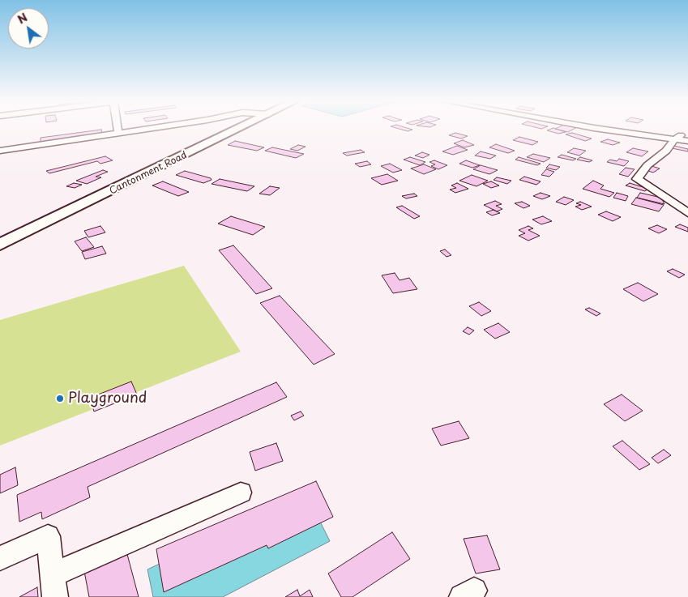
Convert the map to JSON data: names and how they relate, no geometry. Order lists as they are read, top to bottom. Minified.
{"streets":{"street":["Cantonment Road"]},"places":["Playground"],"north":"top left"}
